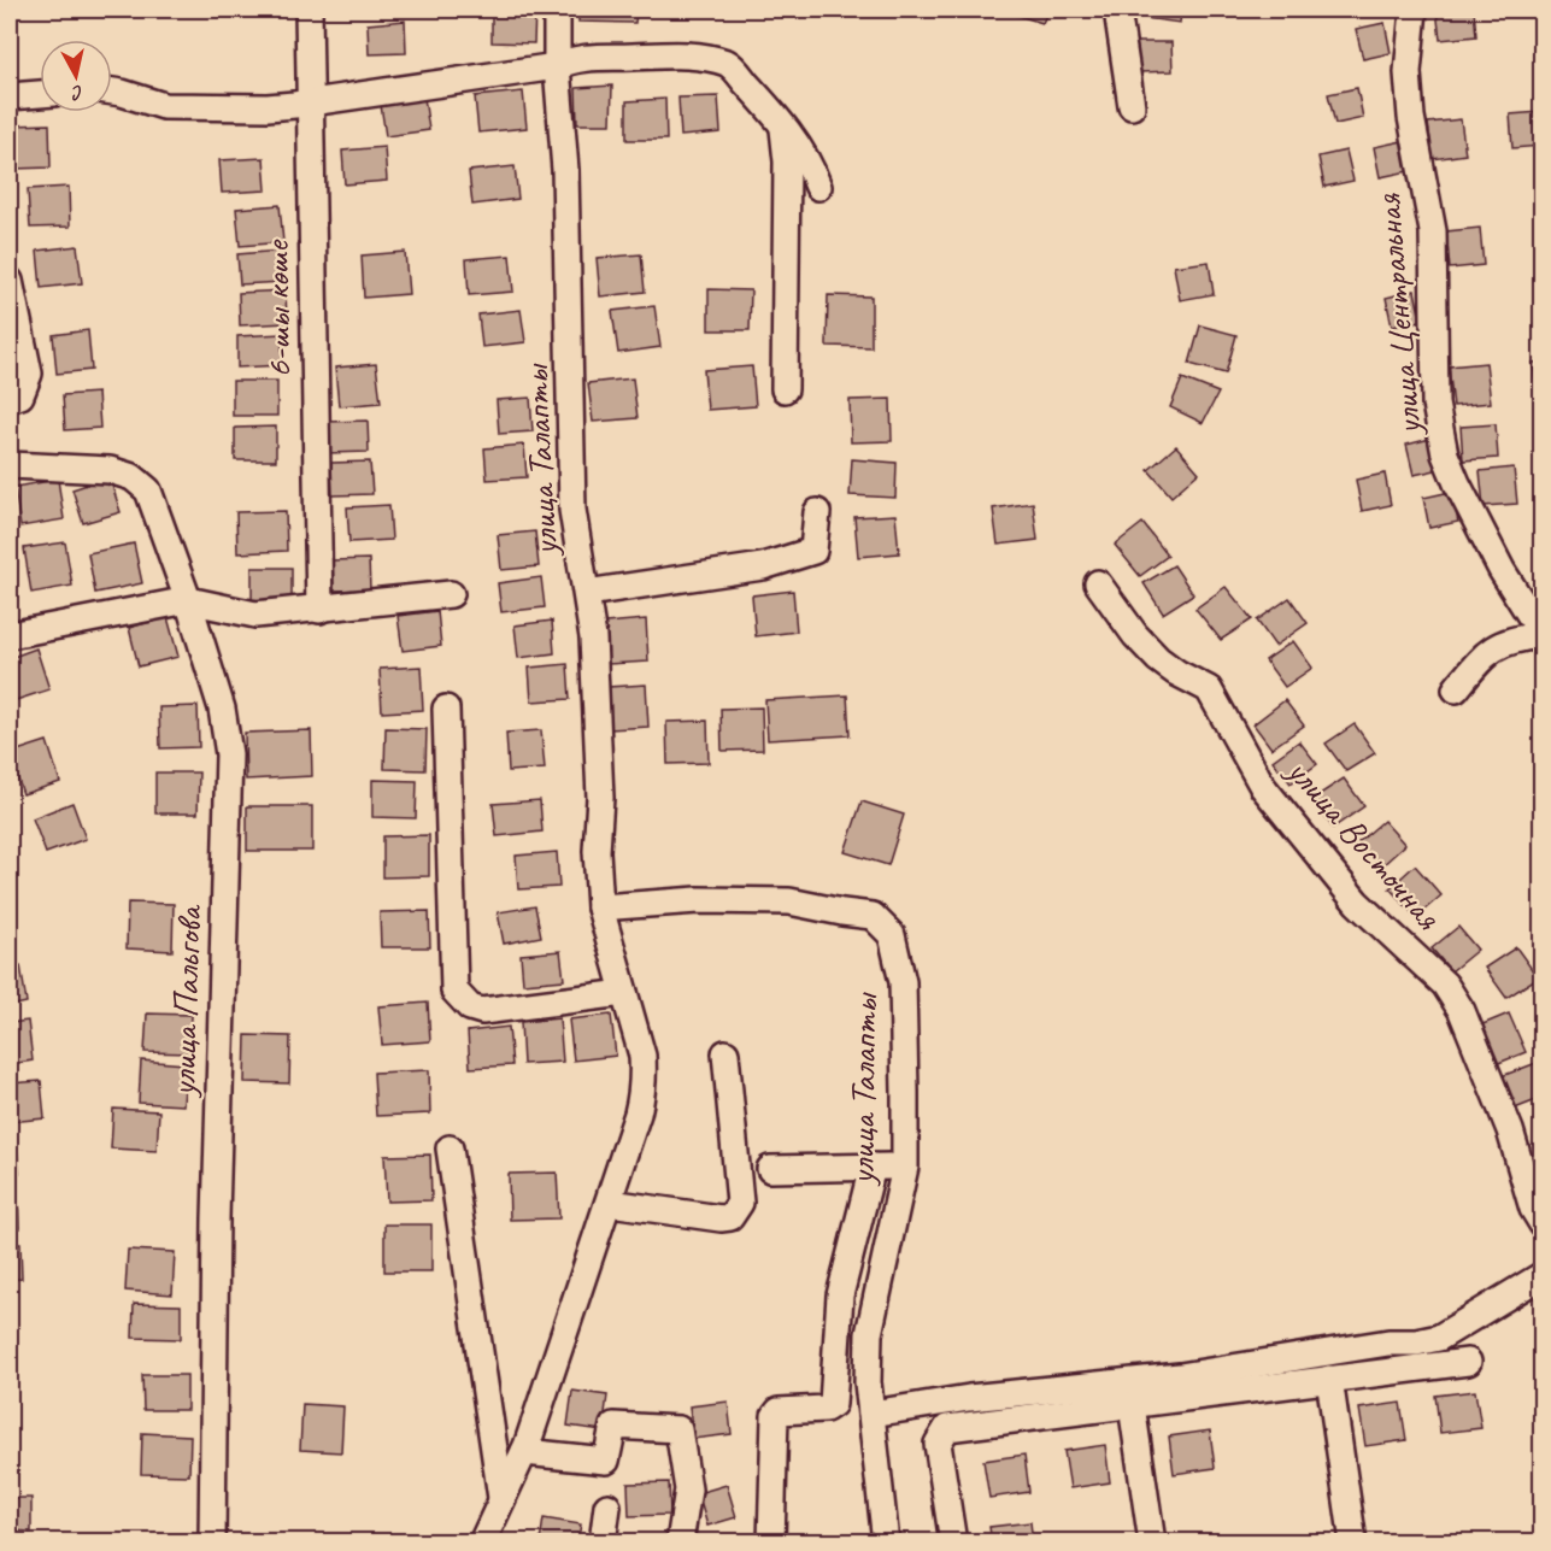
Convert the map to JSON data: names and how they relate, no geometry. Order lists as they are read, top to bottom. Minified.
{"streets":{"street":["6-шы көше","улица Центральная","улица Талапты","улица Восточная","улица Пальгова"]},"north":"bottom"}
